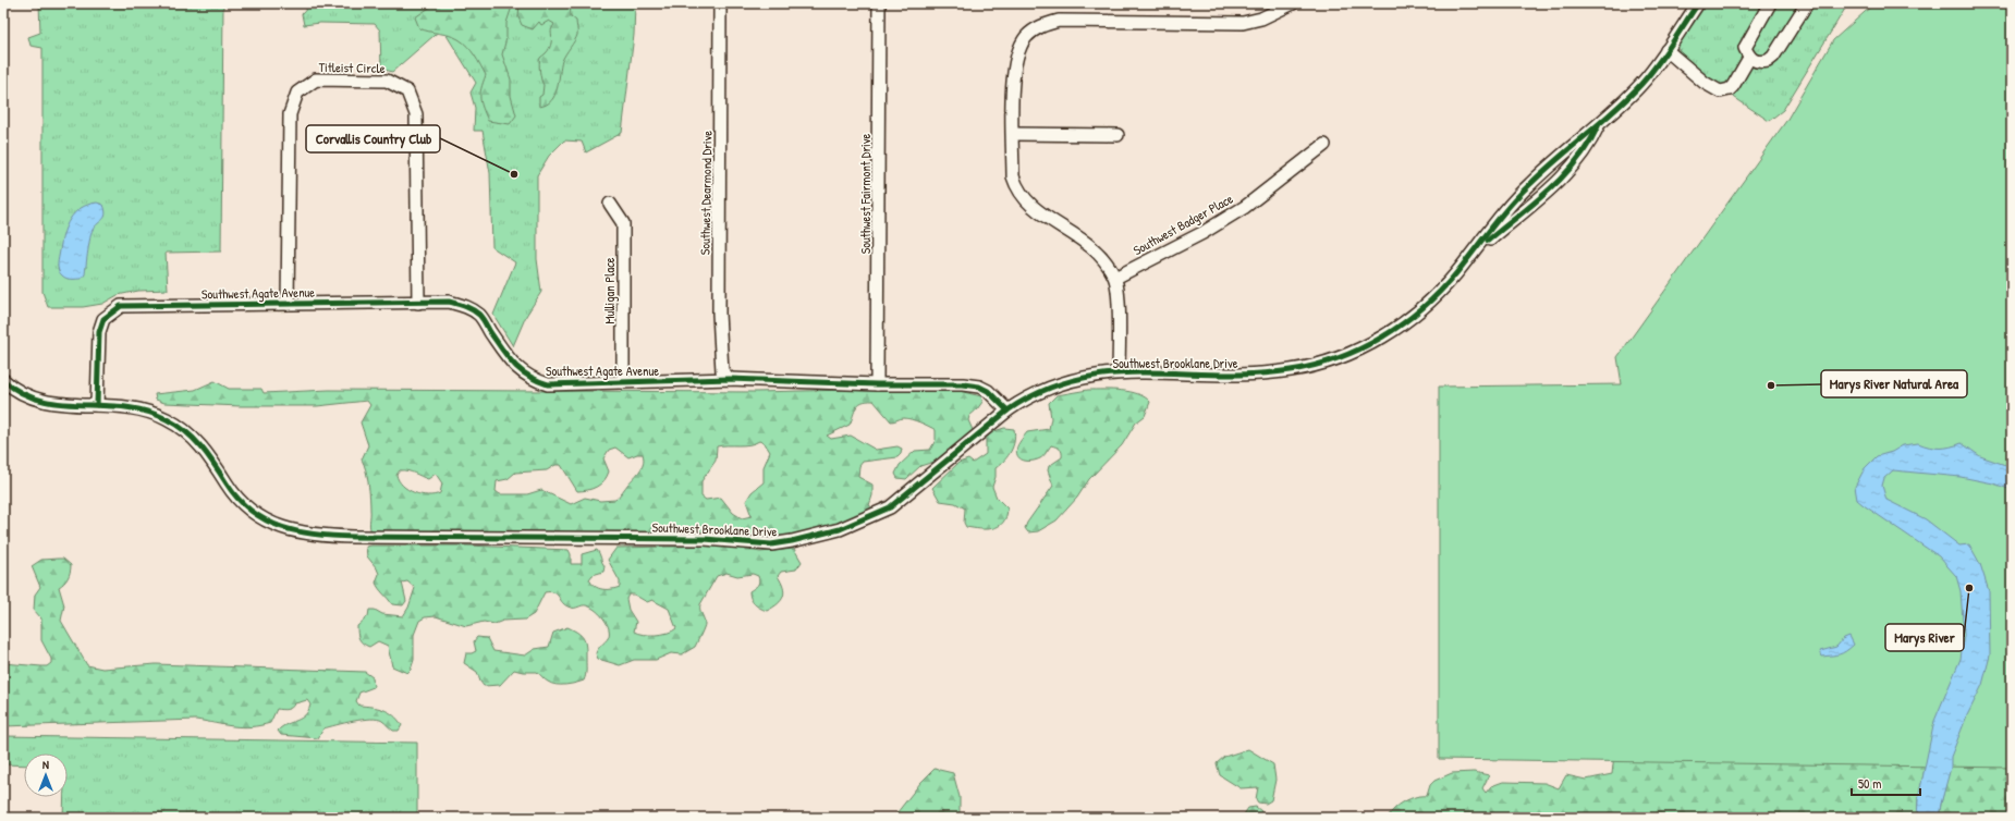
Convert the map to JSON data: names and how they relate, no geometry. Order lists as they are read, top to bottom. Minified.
{"streets":{"street":["Titleist Circle","Southwest Dearmond Drive","Southwest Fairmont Drive","Southwest Badger Place","Mulligan Place","Southwest Agate Avenue","Southwest Brooklane Drive"]},"crossings":[["Titleist Circle","Southwest Agate Avenue"],["Southwest Dearmond Drive","Southwest Agate Avenue"],["Southwest Fairmont Drive","Southwest Agate Avenue"],["Mulligan Place","Southwest Agate Avenue"],["Southwest Agate Avenue","Southwest Brooklane Drive"]],"places":["Corvallis Country Club","Marys River Natural Area","Marys River"],"scale_bar":"50 m","north":"top"}
